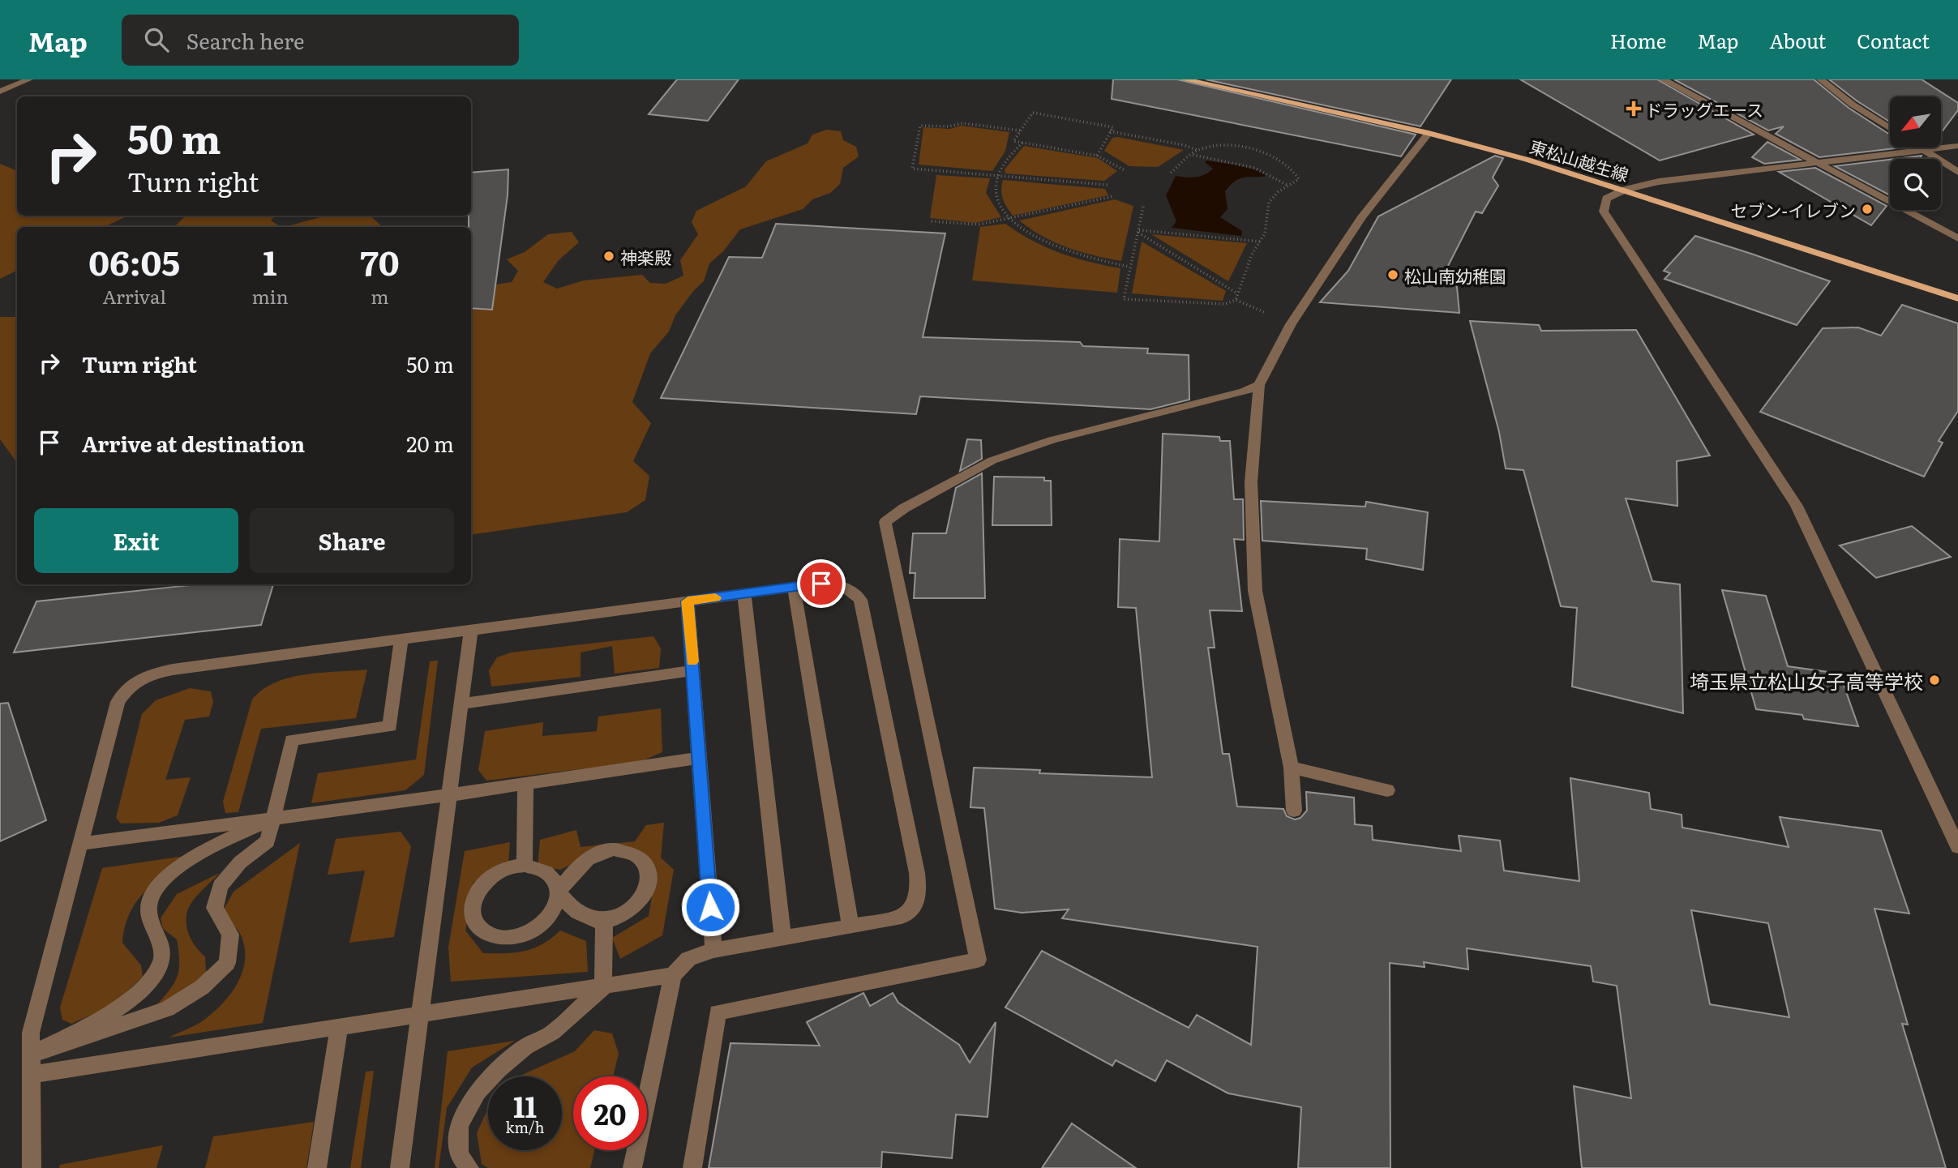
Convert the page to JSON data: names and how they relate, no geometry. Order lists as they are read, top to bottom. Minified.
{"streets":{"main road":["東松山越生線"]},"places":{"health":["ドラッグエース"],"other":["セブン-イレブン","神楽殿","松山南幼稚園","埼玉県立松山女子高等学校"]},"north":"bottom left","page":{"header":"Map","search":"Search here","nav":["Home","Map","About","Contact"],"turn":["50 m","Turn right"],"eta":["06:05","Arrival","1","min","70","m"],"list":[{"name":"Turn right","value":"50 m"},{"name":"Arrive at destination","value":"20 m"}],"buttons":["Exit","Share"],"speed":"11 km/h","limit":"20"}}
